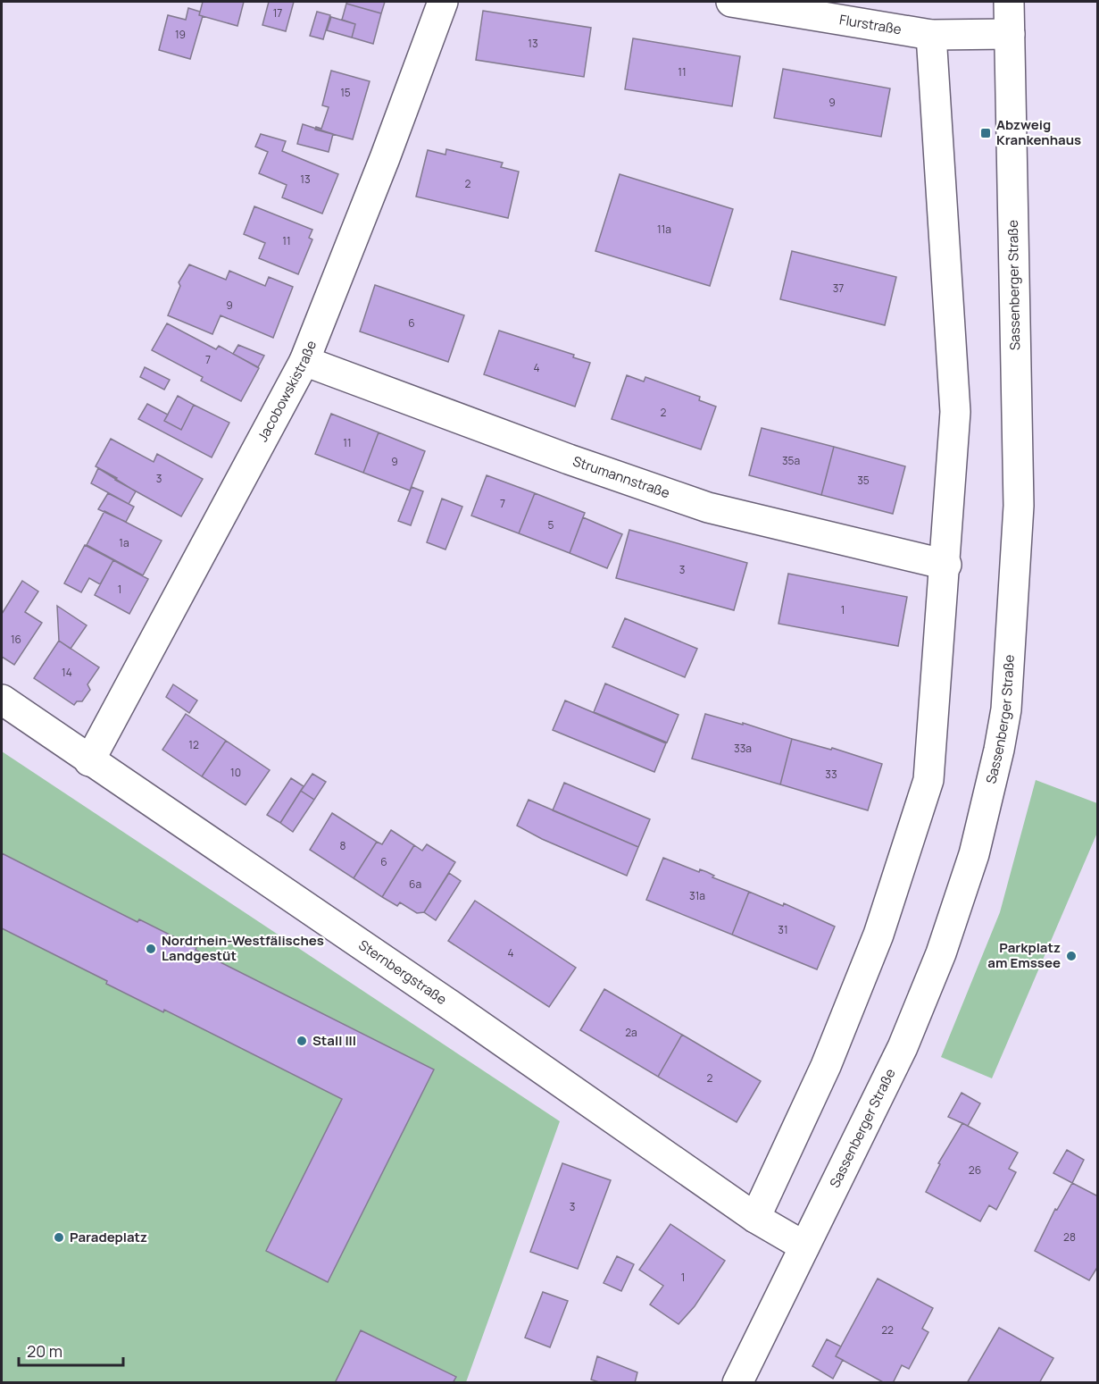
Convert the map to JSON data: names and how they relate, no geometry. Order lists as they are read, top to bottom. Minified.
{"streets":{"street":["Flurstraße","Sassenberger Straße","Jacobowskistraße","Strumannstraße","Sternbergstraße"]},"crossings":[["Flurstraße","Sassenberger Straße"],["Sassenberger Straße","Sternbergstraße"],["Jacobowskistraße","Strumannstraße"],["Jacobowskistraße","Sternbergstraße"]],"places":{"transit":["Abzweig Krankenhaus"],"other":["Nordrhein-Westfälisches Landgestüt","Parkplatz am Emssee","Stall III","Paradeplatz"]},"house_numbers":["17","19","13","11","15","9","13","2","11a","11","37","9","6","7","4","2","11","35a","9","3","35","7","5","1a","3","1","1","16","14","12","33a","10","33","8","6","6a","31a","31","4","2a","2","26","3","28","1","22"],"scale_bar":"20 m"}
